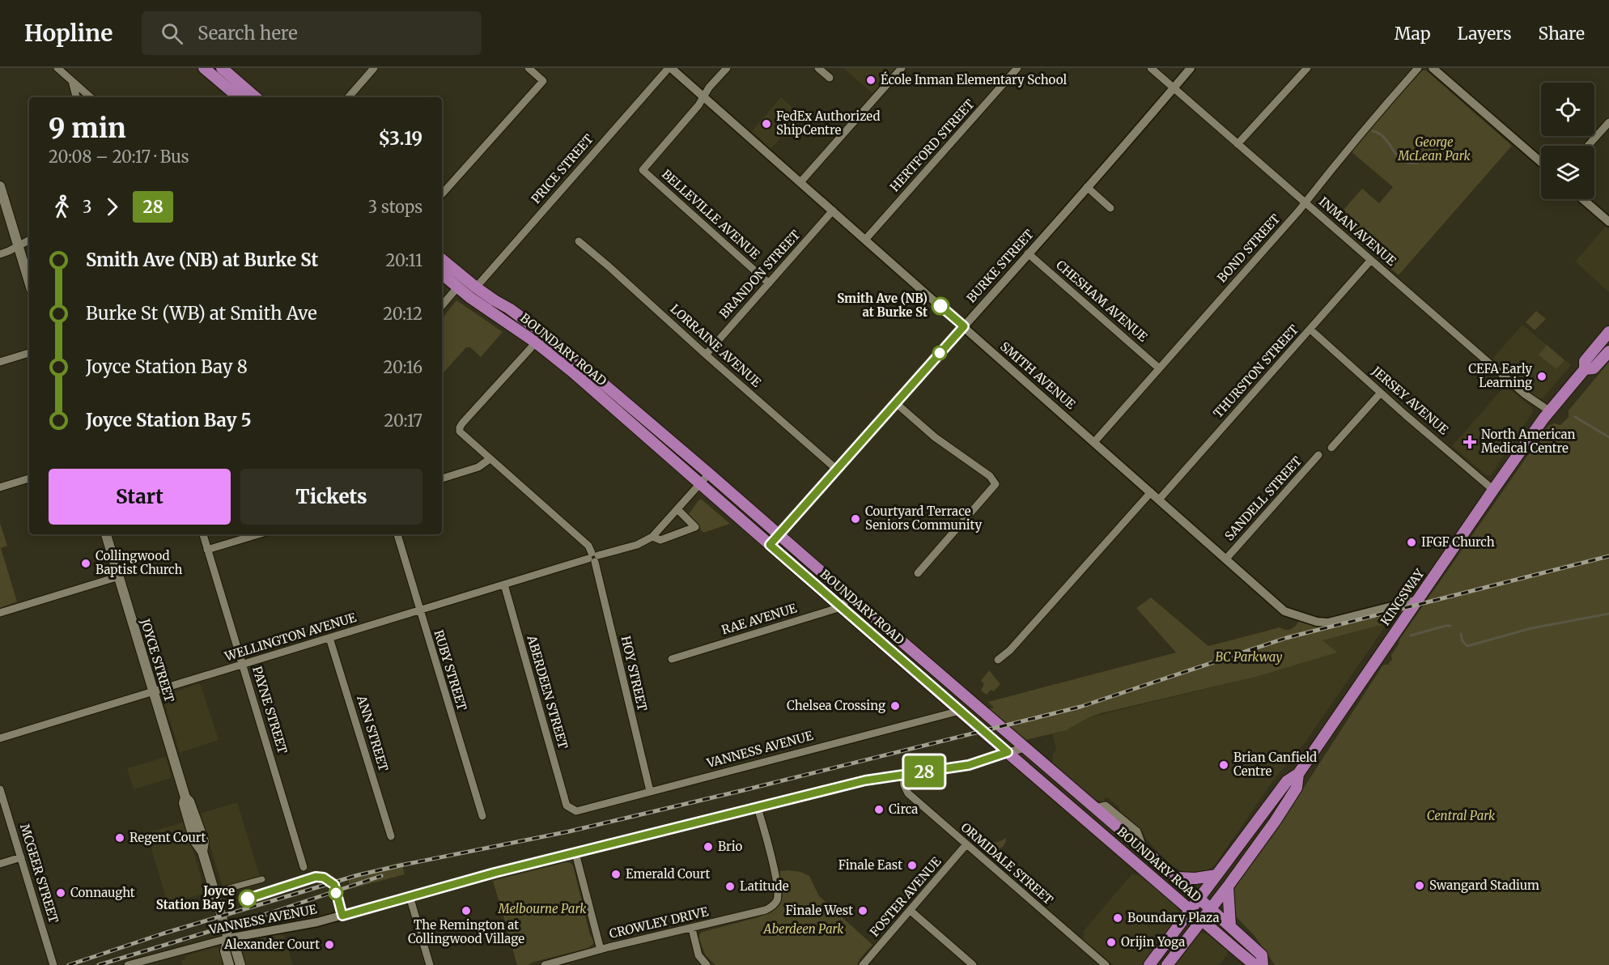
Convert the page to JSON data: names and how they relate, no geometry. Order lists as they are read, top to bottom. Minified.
{"streets":{"main road":["BOUNDARY ROAD","KINGSWAY","JOYCE STREET"],"street":["HERTFORD STREET","PRICE STREET","BELLEVILLE AVENUE","INMAN AVENUE","BOND STREET","BURKE STREET","BRANDON STREET","CHESHAM AVENUE","LORRAINE AVENUE","THURSTON STREET","SMITH AVENUE","JERSEY AVENUE","SANDELL STREET","RAE AVENUE","WELLINGTON AVENUE","RUBY STREET","HOY STREET","ABERDEEN STREET","PAYNE STREET","ANN STREET","VANNESS AVENUE","ORMIDALE STREET","MCGEER STREET","FOSTER AVENUE","CROWLEY DRIVE"]},"crossings":[["HERTFORD STREET","SMITH AVENUE"],["PRICE STREET","BOUNDARY ROAD"],["PRICE STREET","SMITH AVENUE"],["BELLEVILLE AVENUE","BRANDON STREET"],["BELLEVILLE AVENUE","SMITH AVENUE"],["INMAN AVENUE","BOND STREET"],["INMAN AVENUE","BURKE STREET"],["INMAN AVENUE","THURSTON STREET"],["INMAN AVENUE","KINGSWAY"],["BOND STREET","CHESHAM AVENUE"],["BOND STREET","SMITH AVENUE"],["BURKE STREET","CHESHAM AVENUE"],["BURKE STREET","LORRAINE AVENUE"],["BURKE STREET","BOUNDARY ROAD"],["BURKE STREET","SMITH AVENUE"],["BRANDON STREET","LORRAINE AVENUE"],["BRANDON STREET","SMITH AVENUE"],["BOUNDARY ROAD","KINGSWAY"],["BOUNDARY ROAD","RAE AVENUE"],["BOUNDARY ROAD","WELLINGTON AVENUE"],["BOUNDARY ROAD","HOY STREET"],["BOUNDARY ROAD","VANNESS AVENUE"],["THURSTON STREET","SMITH AVENUE"],["THURSTON STREET","JERSEY AVENUE"],["SMITH AVENUE","SANDELL STREET"],["SMITH AVENUE","KINGSWAY"],["JERSEY AVENUE","KINGSWAY"],["WELLINGTON AVENUE","JOYCE STREET"],["WELLINGTON AVENUE","RUBY STREET"],["WELLINGTON AVENUE","HOY STREET"],["WELLINGTON AVENUE","ABERDEEN STREET"],["WELLINGTON AVENUE","PAYNE STREET"],["WELLINGTON AVENUE","ANN STREET"],["JOYCE STREET","VANNESS AVENUE"],["HOY STREET","VANNESS AVENUE"],["ABERDEEN STREET","VANNESS AVENUE"],["VANNESS AVENUE","ORMIDALE STREET"],["VANNESS AVENUE","CROWLEY DRIVE"],["ORMIDALE STREET","FOSTER AVENUE"]],"parks":["George McLean Park","BC Parkway","Central Park","Melbourne Park","Aberdeen Park"],"places":{"other":["École Inman Elementary School","FedEx Authorized ShipCentre","Smith Ave (NB) at Burke St","CEFA Early Learning","Courtyard Terrace Seniors Community","IFGF Church","Collingwood Baptist Church","Chelsea Crossing","Brian Canfield Centre","Circa","Regent Court","Brio","Finale East","Emerald Court","Swangard Stadium","Latitude","Connaught","Joyce Station Bay 5","The Remington at Collingwood Village","Finale West","Boundary Plaza","Orijin Yoga","Alexander Court"],"health":["North American Medical Centre"]},"lines":["bus line 28"],"page":{"header":"Hopline","search":"Search here","nav":["Map","Layers","Share"],"on_map":"28","heading":["9 min","20:08 – 20:17 · Bus","$3.19"],"legs":["3","28","3 stops"],"list":[{"name":"Smith Ave (NB) at Burke St","value":"20:11"},{"name":"Burke St (WB) at Smith Ave","value":"20:12"},{"name":"Joyce Station Bay 8","value":"20:16"},{"name":"Joyce Station Bay 5","value":"20:17"}],"buttons":["Start","Tickets"]}}
